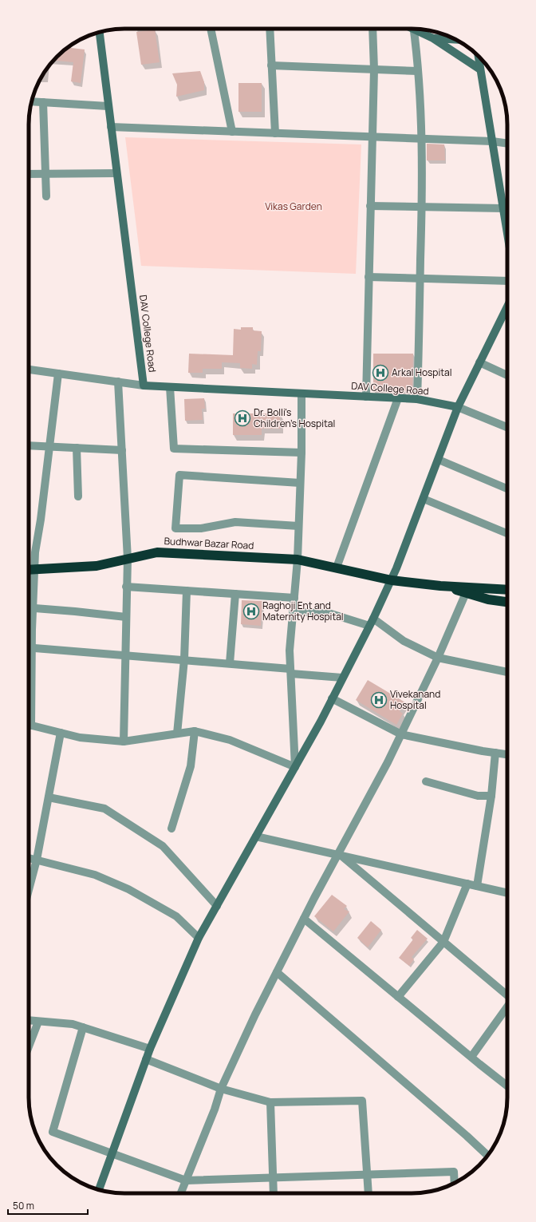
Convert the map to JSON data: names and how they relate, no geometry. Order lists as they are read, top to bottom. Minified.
{"streets":{"highway":["Budhwar Bazar Road"],"street":["DAV College Road"]},"parks":["Vikas Garden"],"places":{"hospital":["Arkal Hospital","Dr. Bolli's Children's Hospital","Raghoji Ent and Maternity Hospital","Vivekanand Hospital"]},"scale_bar":"50 m"}
